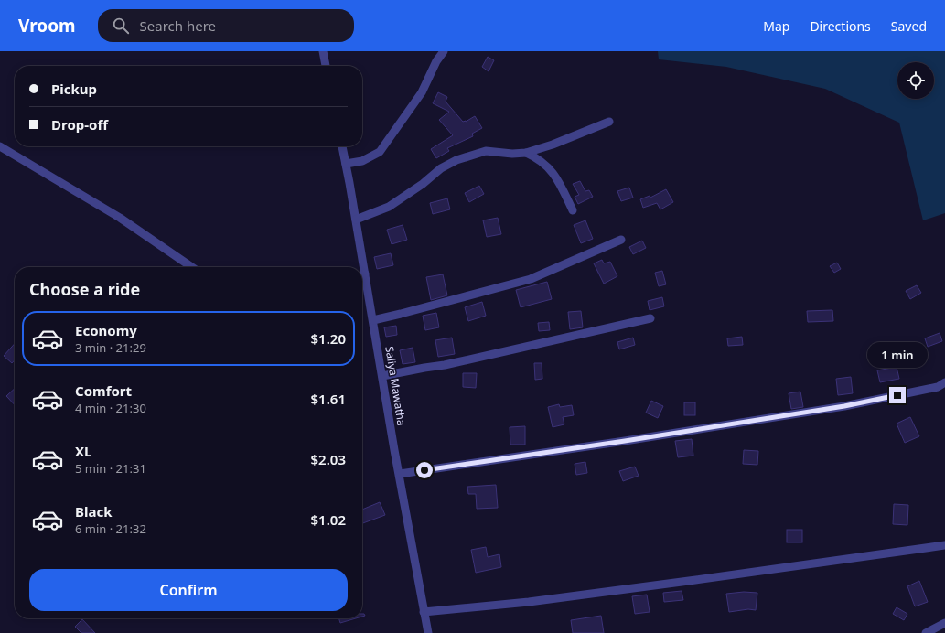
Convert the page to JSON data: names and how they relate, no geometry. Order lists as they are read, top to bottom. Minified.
{"streets":{"street":["Saliya Mawatha"]},"page":{"header":"Vroom","search":"Search here","nav":["Map","Directions","Saved"],"banner":["Pickup","Drop-off"],"heading":"Choose a ride","list":[{"name":"Economy","note":"3 min · 21:29","value":"$1.20"},{"name":"Comfort","note":"4 min · 21:30","value":"$1.61"},{"name":"XL","note":"5 min · 21:31","value":"$2.03"},{"name":"Black","note":"6 min · 21:32","value":"$1.02"}],"bubble":"1 min","buttons":"Confirm"}}
